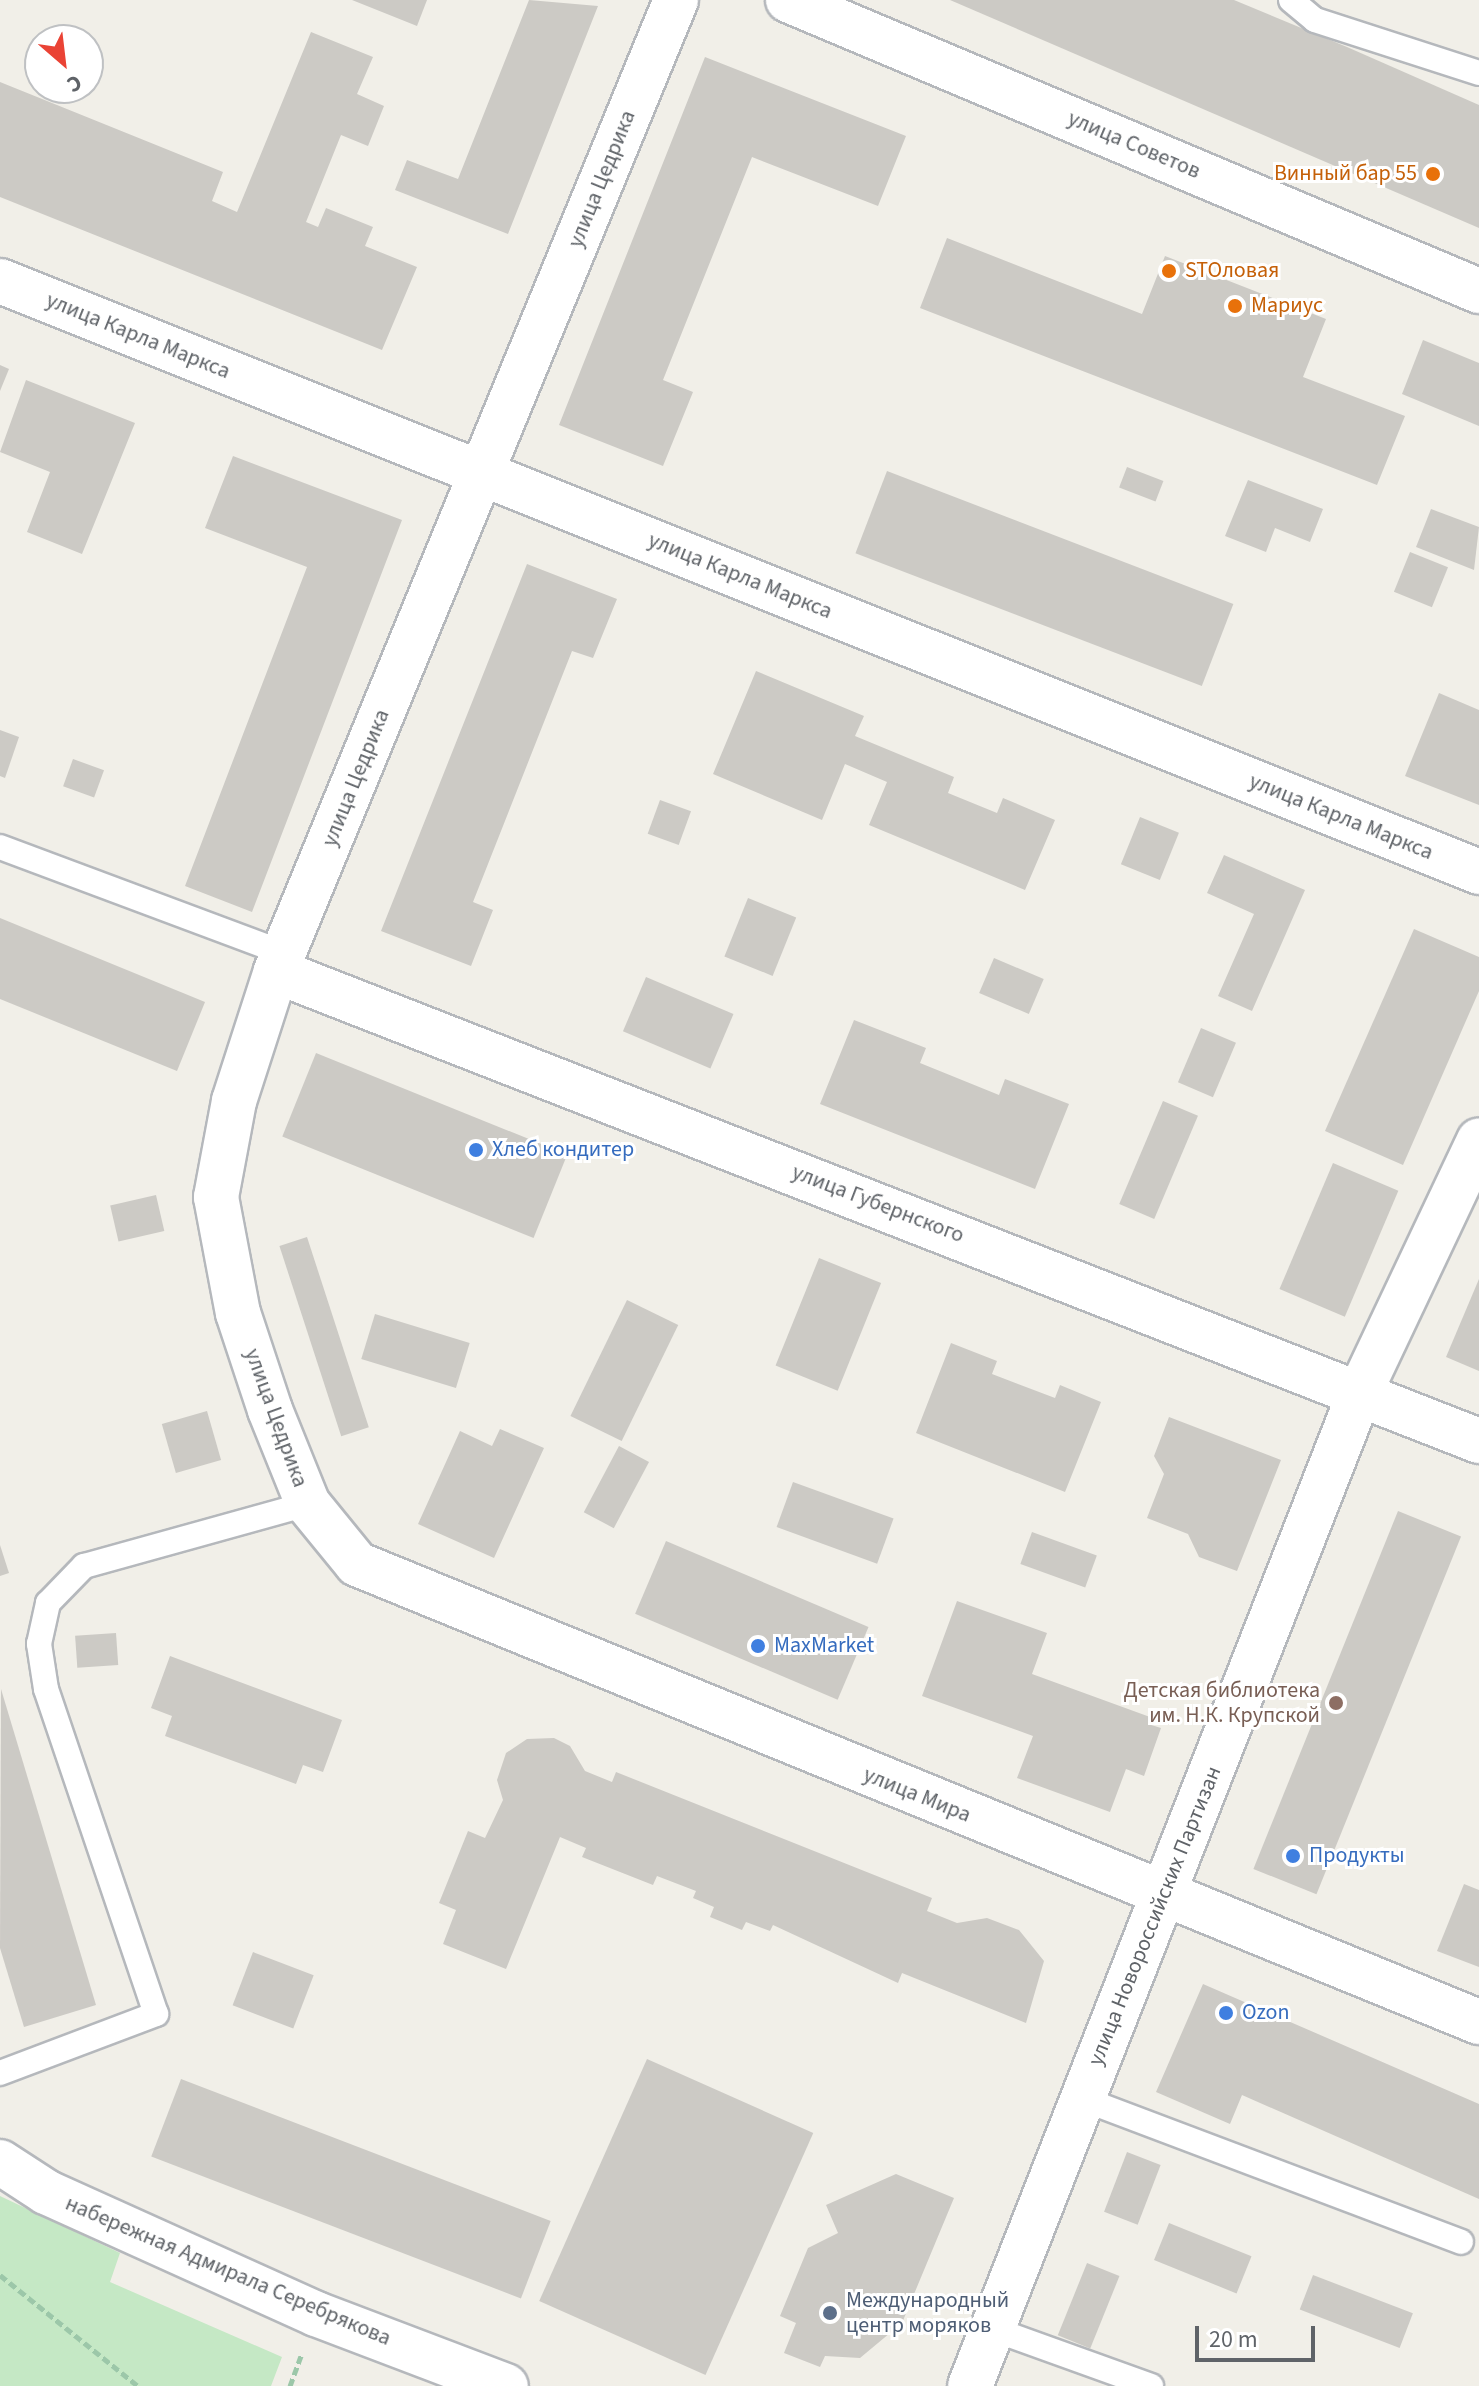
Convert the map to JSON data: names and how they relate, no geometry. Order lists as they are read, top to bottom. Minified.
{"streets":{"street":["улица Советов","улица Цедрика","улица Карла Маркса","улица Губернского","улица Мира","улица Новороссийских Партизан","набережная Адмирала Серебрякова"]},"crossings":[["улица Цедрика","улица Карла Маркса"],["улица Цедрика","улица Губернского"],["улица Цедрика","улица Мира"],["улица Губернского","улица Новороссийских Партизан"],["улица Мира","улица Новороссийских Партизан"]],"places":["Винный бар 55","STOловая","Мариус","Хлеб кондитер","MaxMarket","Детская библиотека им. Н.К. Крупской","Продукты","Ozon","Международный центр моряков"],"scale_bar":"20 m","north":"bottom right"}
